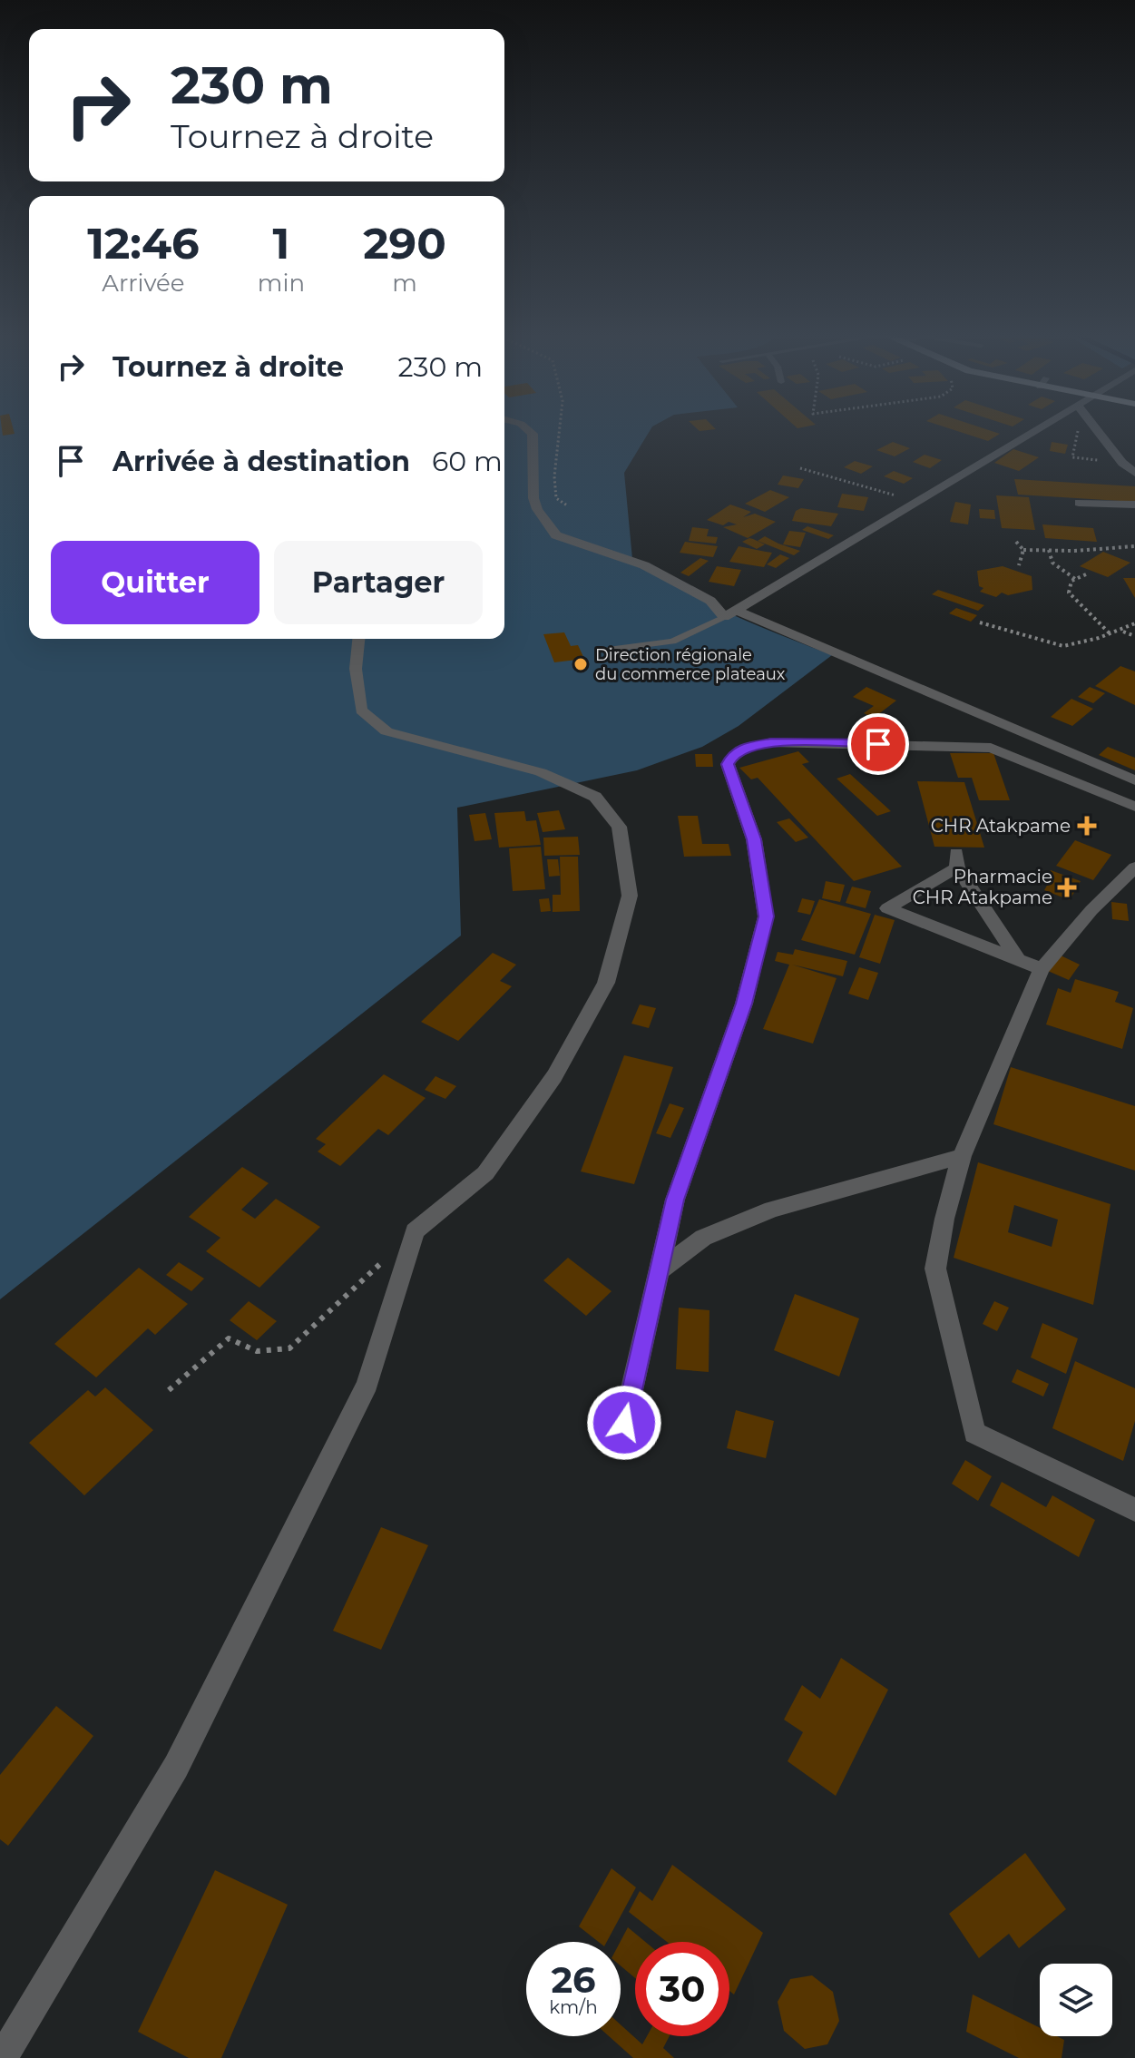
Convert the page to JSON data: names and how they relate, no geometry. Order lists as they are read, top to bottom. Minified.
{"places":{"other":["Direction régionale du commerce plateaux"],"health":["CHR Atakpame","Pharmacie CHR Atakpame"]},"page":{"turn":["230 m","Tournez à droite"],"eta":["12:46","Arrivée","1","min","290","m"],"list":[{"name":"Tournez à droite","value":"230 m"},{"name":"Arrivée à destination","value":"60 m"}],"buttons":["Quitter","Partager"],"speed":"26 km/h","limit":"30"}}
